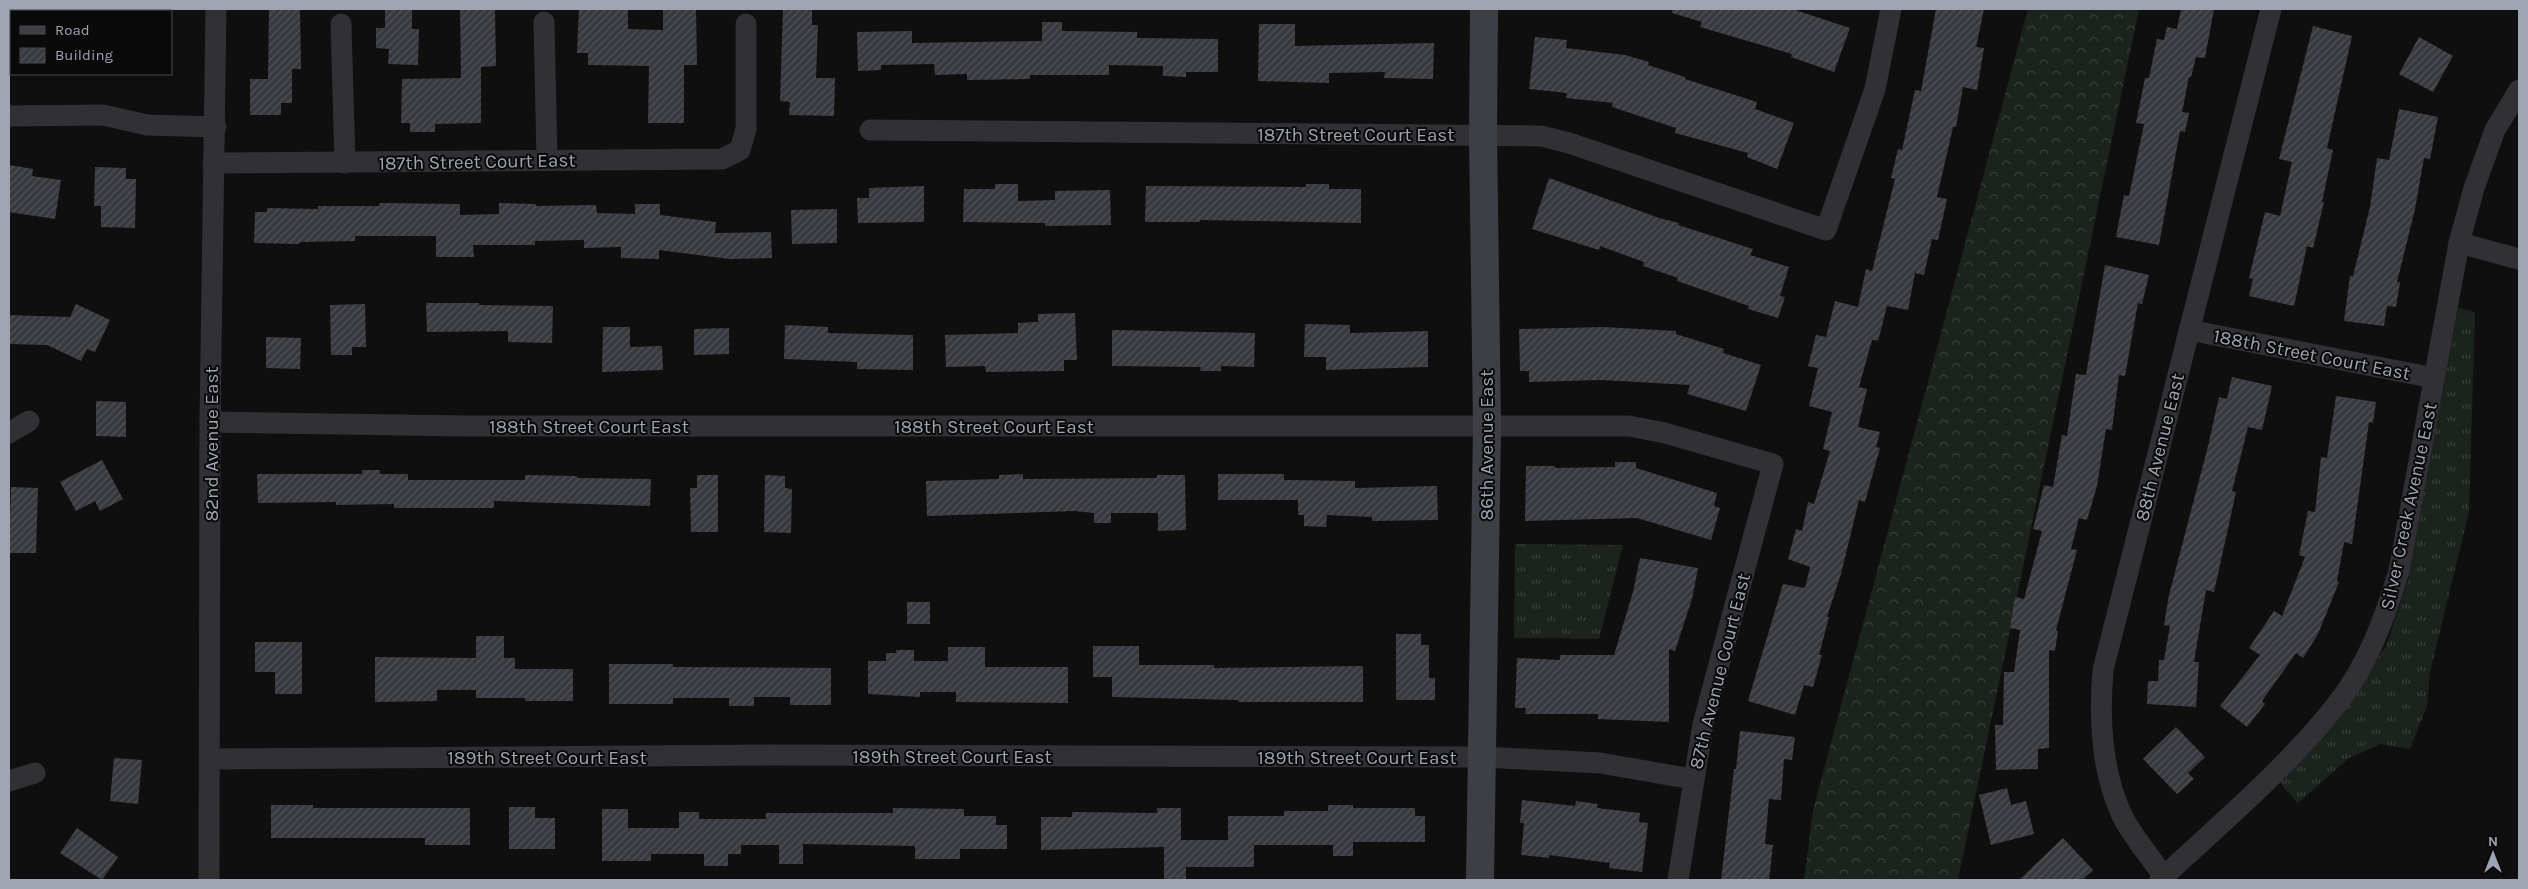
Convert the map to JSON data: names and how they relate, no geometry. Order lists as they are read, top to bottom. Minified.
{"streets":{"street":["187th Street Court East","188th Street Court East","82nd Avenue East","86th Avenue East","88th Avenue East","Silver Creek Avenue East","87th Avenue Court East","189th Street Court East"]},"crossings":[["187th Street Court East","82nd Avenue East"],["187th Street Court East","86th Avenue East"],["188th Street Court East","82nd Avenue East"],["188th Street Court East","86th Avenue East"],["188th Street Court East","88th Avenue East"],["188th Street Court East","Silver Creek Avenue East"],["188th Street Court East","87th Avenue Court East"],["82nd Avenue East","189th Street Court East"],["86th Avenue East","189th Street Court East"],["88th Avenue East","Silver Creek Avenue East"],["87th Avenue Court East","189th Street Court East"]],"legend":["Road","Building"],"north":"top"}
